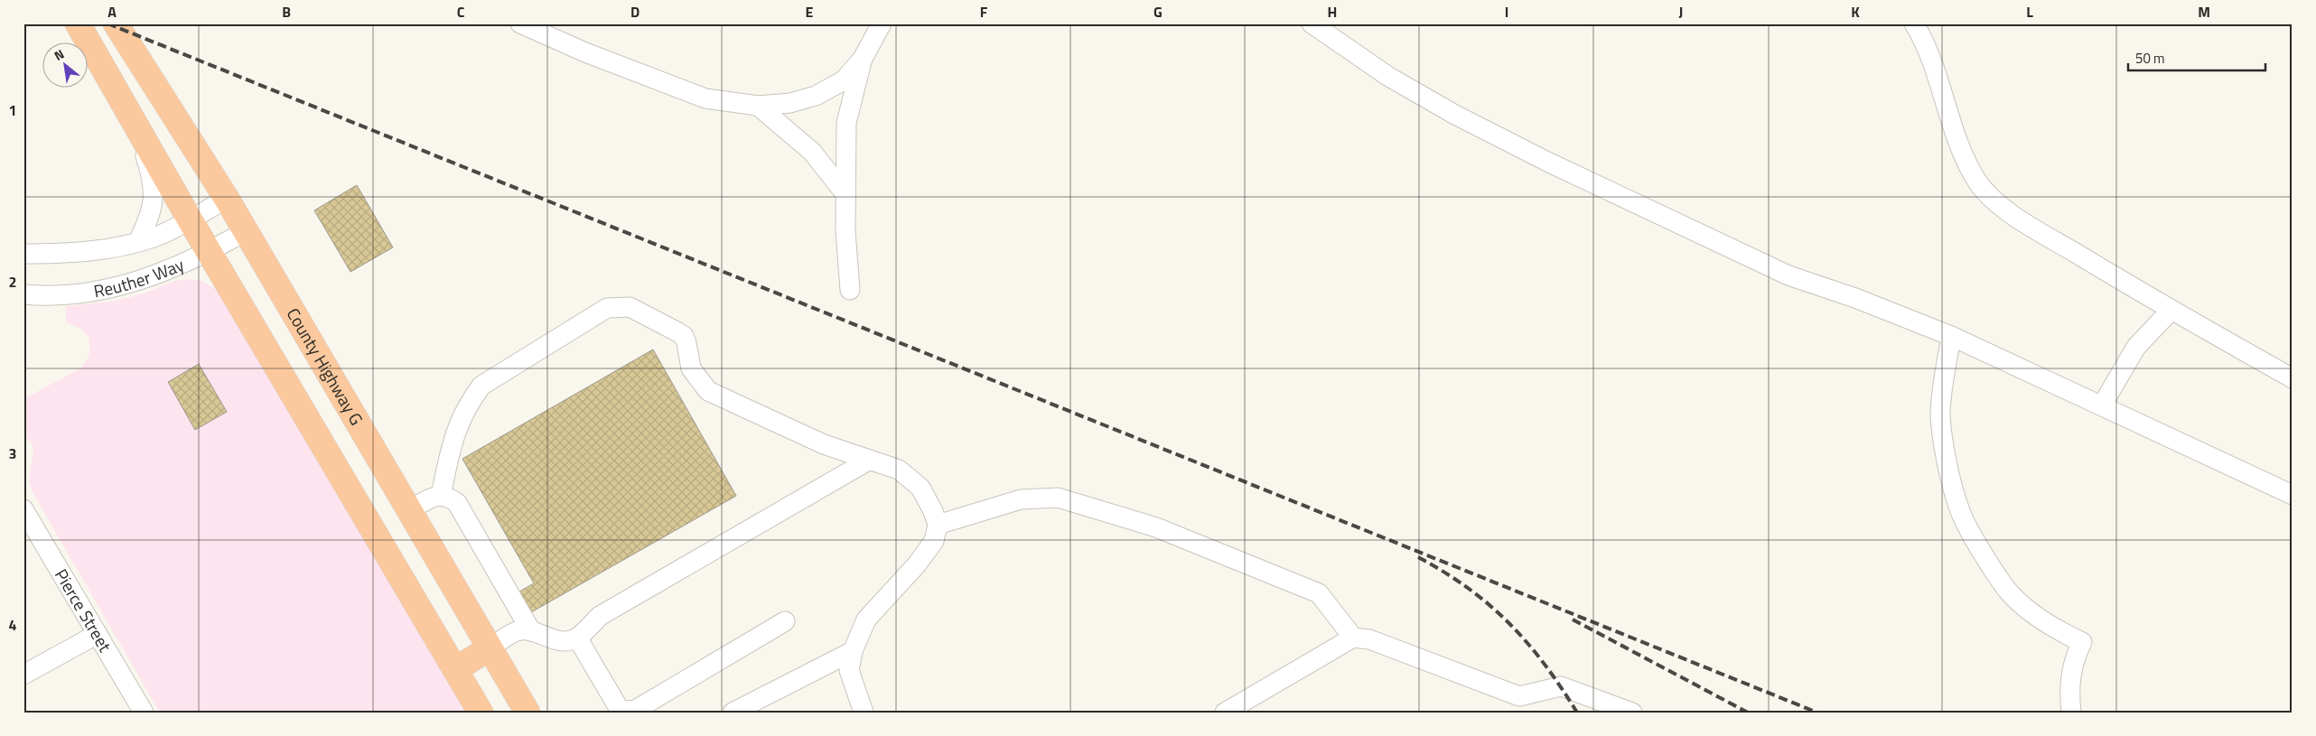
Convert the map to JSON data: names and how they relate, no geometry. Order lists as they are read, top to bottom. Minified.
{"streets":{"main road":["County Highway G"],"street":["Reuther Way","Pierce Street"]},"crossings":[["Reuther Way","County Highway G"]],"scale_bar":"50 m","north":"top left","grid":{"columns":["A","B","C","D","E","F","G","H","I","J","K","L","M"],"rows":["1","2","3","4"]}}
